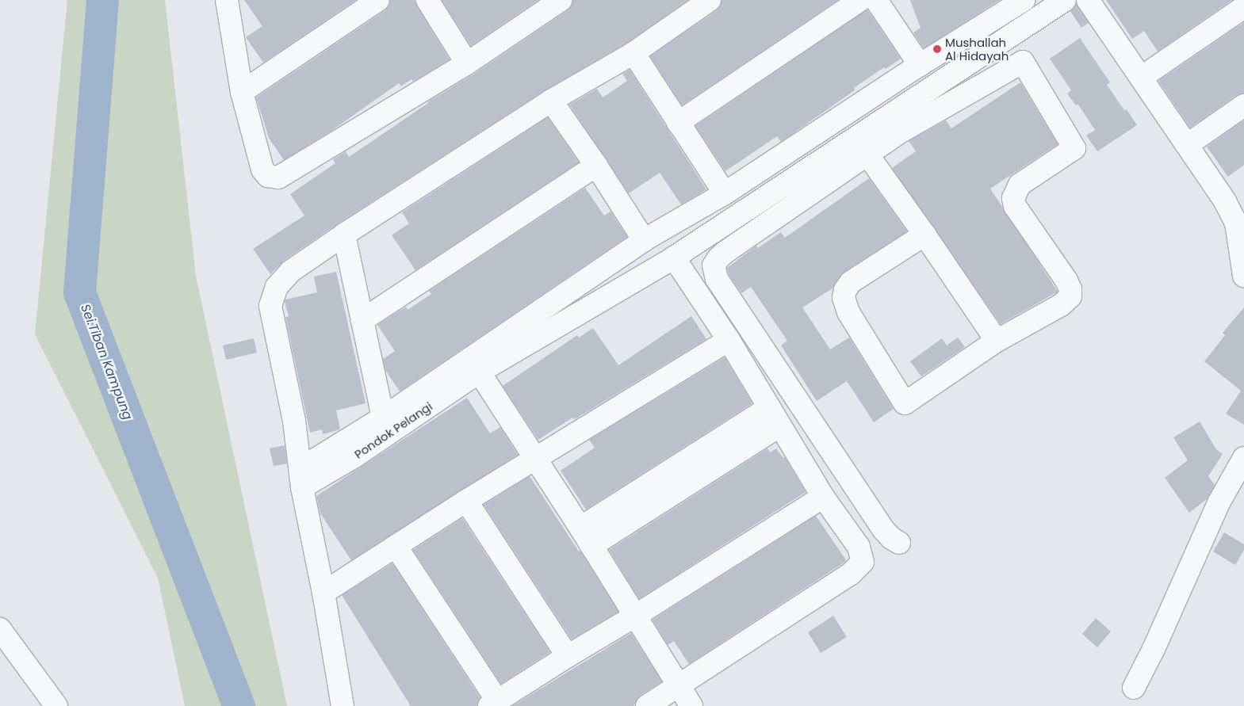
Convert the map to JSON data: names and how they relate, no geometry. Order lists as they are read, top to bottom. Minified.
{"streets":{"street":["Pondok Pelangi"]},"water":["Sei.Tiban Kampung"],"places":["Mushallah Al Hidayah"]}
